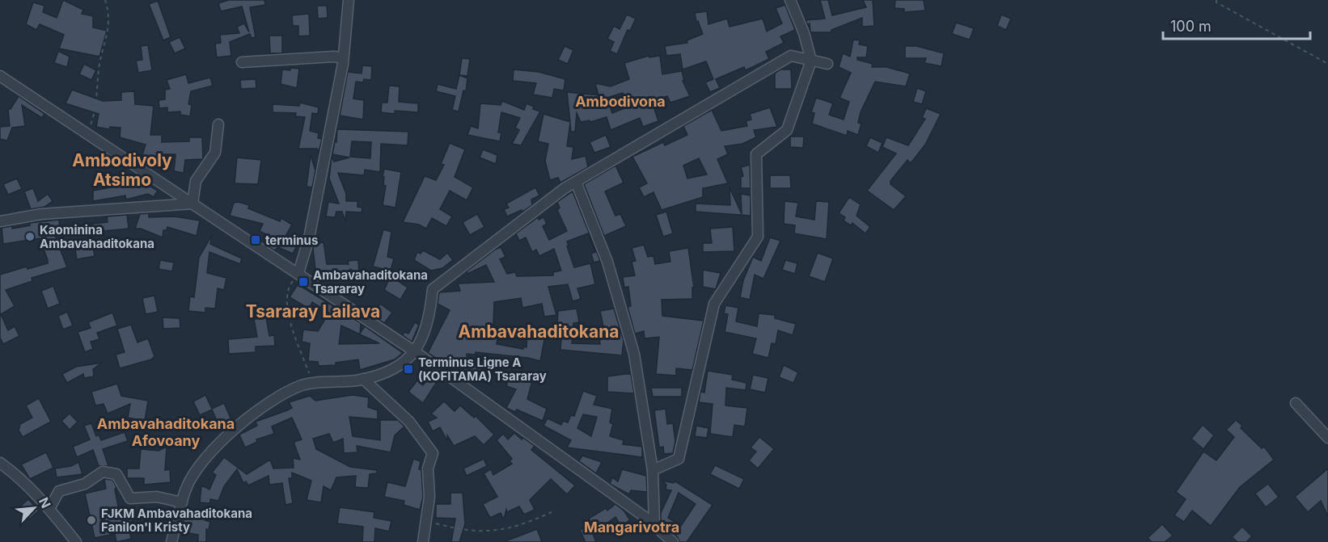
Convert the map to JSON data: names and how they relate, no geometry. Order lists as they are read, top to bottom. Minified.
{"districts":["Ambodivona","Ambodivoly Atsimo","Tsararay Lailava","Ambavahaditokana","Ambavahaditokana Afovoany","Mangarivotra"],"places":{"other":["Kaominina Ambavahaditokana","FJKM Ambavahaditokana Fanilon'I Kristy"],"transit":["terminus","Ambavahaditokana Tsararay","Terminus Ligne A (KOFITAMA) Tsararay"]},"scale_bar":"100 m","north":"top right"}
